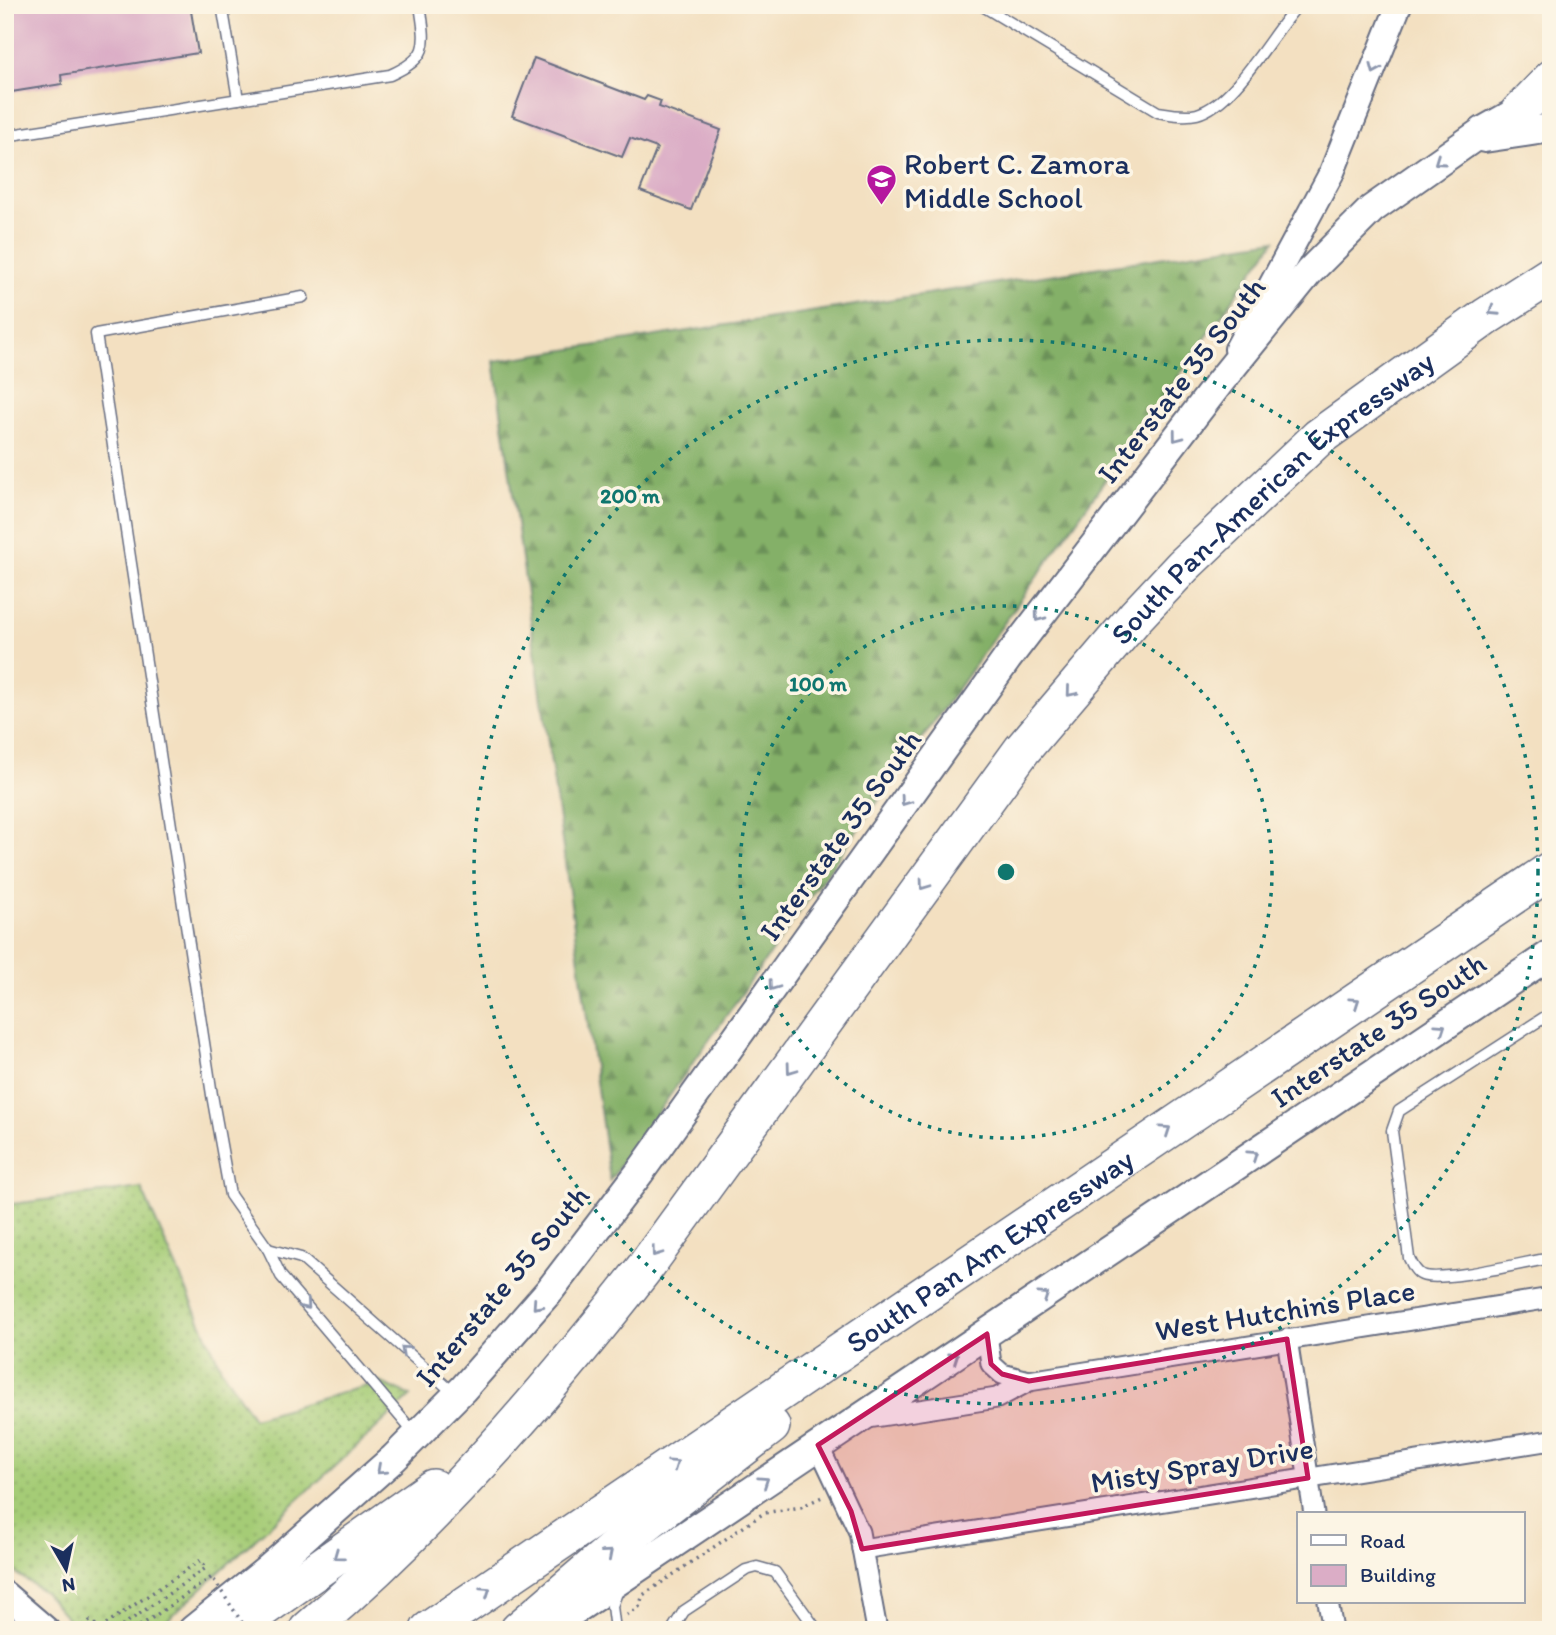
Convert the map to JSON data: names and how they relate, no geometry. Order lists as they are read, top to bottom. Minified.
{"streets":{"highway":["South Pan-American Expressway","South Pan Am Expressway"],"main road":["Interstate 35 South"],"street":["West Hutchins Place","Misty Spray Drive"]},"crossings":[["Interstate 35 South","West Hutchins Place"]],"one_way":["South Pan-American Expressway"],"places":{"school or university":["Robert C. Zamora Middle School"]},"legend":["Road","Building"],"north":"bottom","rings":["200 m","100 m"]}
